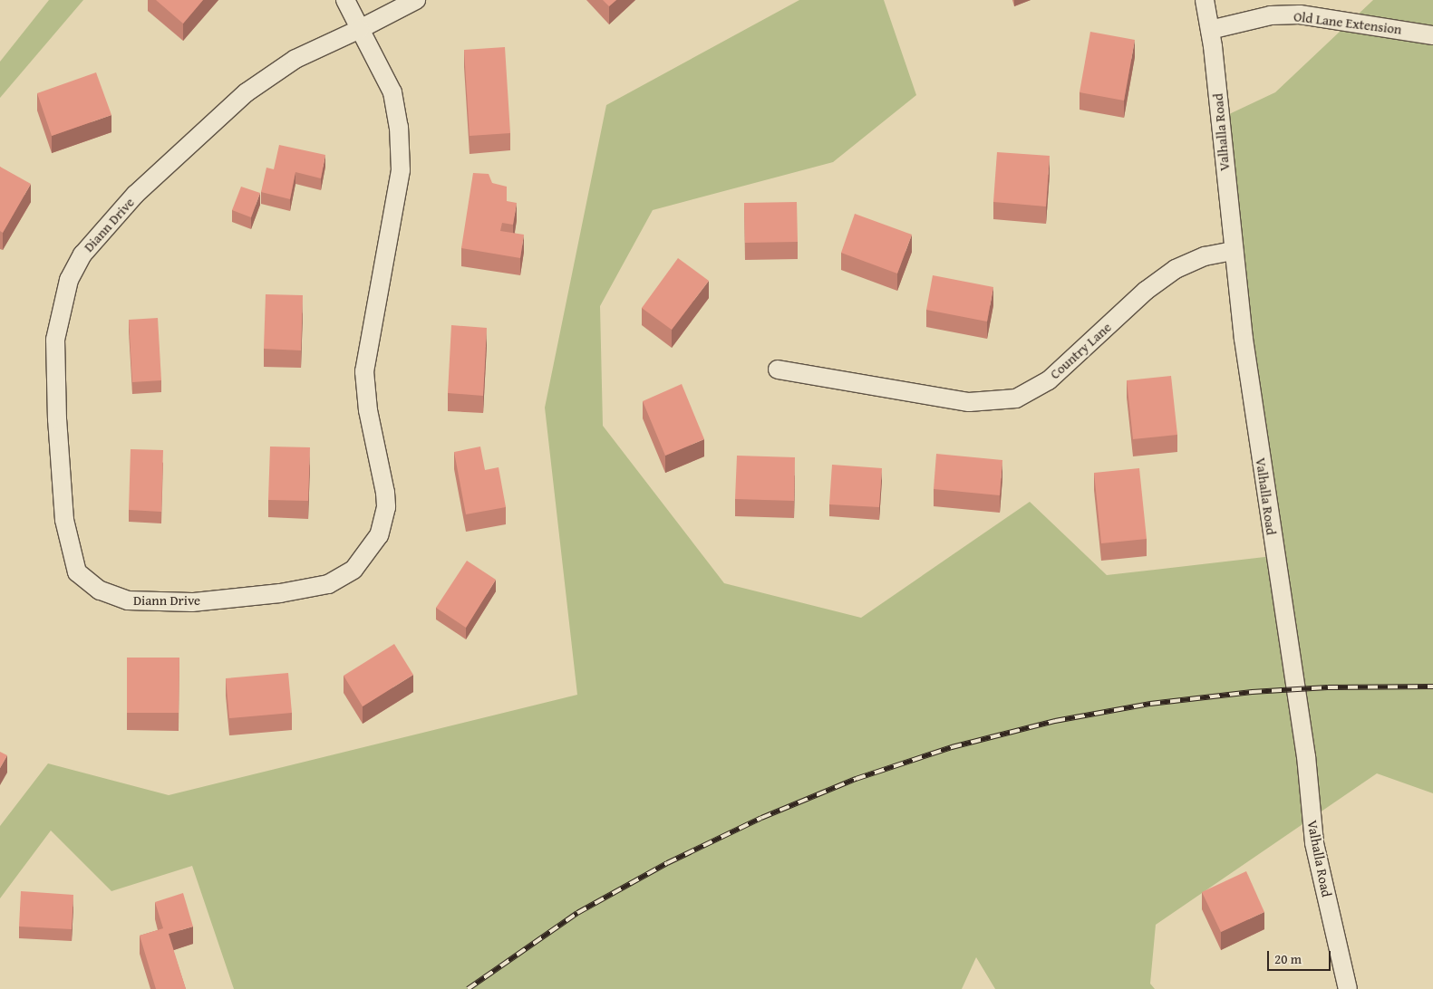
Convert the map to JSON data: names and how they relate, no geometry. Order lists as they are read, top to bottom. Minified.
{"streets":{"street":["Old Lane Extension","Valhalla Road","Diann Drive","Country Lane"]},"crossings":[["Old Lane Extension","Valhalla Road"],["Valhalla Road","Country Lane"]],"scale_bar":"20 m"}
